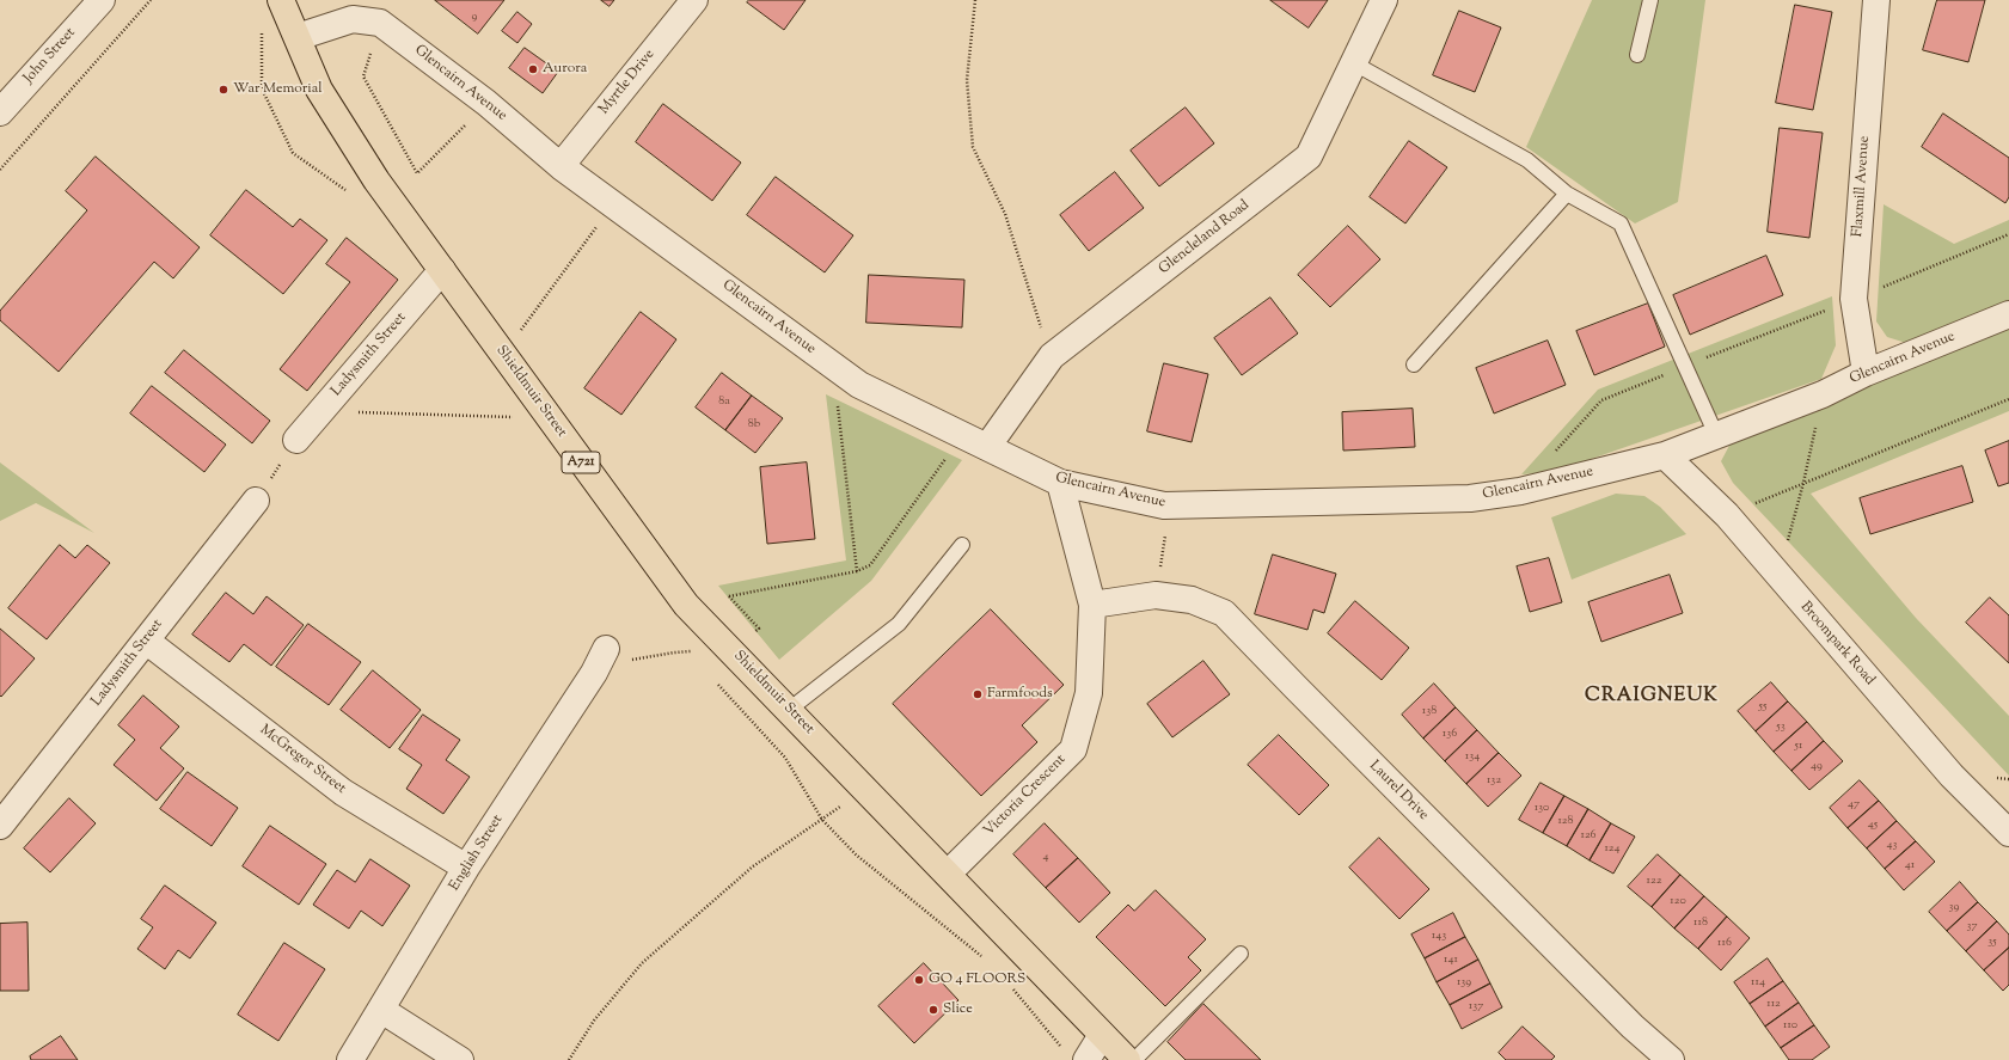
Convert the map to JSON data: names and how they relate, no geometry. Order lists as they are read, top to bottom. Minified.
{"streets":{"main road":["Shieldmuir Street","A721"],"street":["John Street","Myrtle Drive","Glencairn Avenue","Flaxmill Avenue","Glencleland Road","Ladysmith Street","Broompark Road","McGregor Street","Laurel Drive","Victoria Crescent","English Street"]},"crossings":[["Myrtle Drive","Glencairn Avenue"],["Glencairn Avenue","Flaxmill Avenue"],["Glencairn Avenue","Glencleland Road"],["Glencairn Avenue","Shieldmuir Street"],["Glencairn Avenue","Broompark Road"],["Glencairn Avenue","Victoria Crescent"],["Ladysmith Street","Shieldmuir Street"],["Ladysmith Street","McGregor Street"],["Shieldmuir Street","A721"],["Shieldmuir Street","Victoria Crescent"],["A721","Victoria Crescent"],["McGregor Street","English Street"],["Laurel Drive","Victoria Crescent"]],"districts":["CRAIGNEUK"],"places":["Aurora","War Memorial","Farmfoods","GO 4 FLOORS","Slice"],"house_numbers":["9","8a","8b","55","138","53","136","51","134","49","132","47","130","128","45","126","43","124","4","41","122","120","39","118","37","143","35","116","141","139","114","112","137","110"]}
